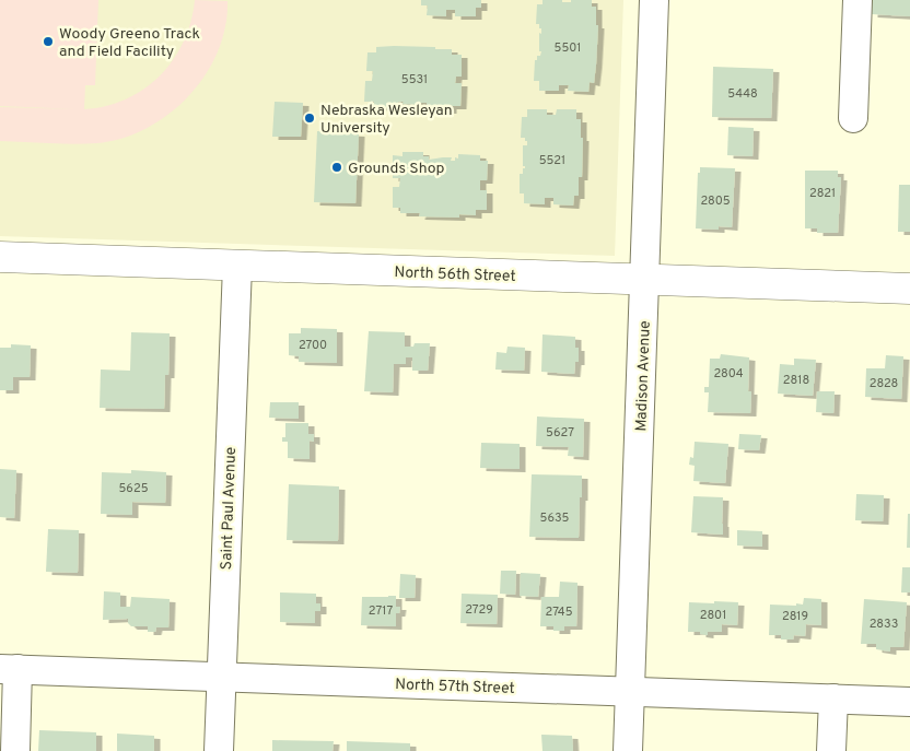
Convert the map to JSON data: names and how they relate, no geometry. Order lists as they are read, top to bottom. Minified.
{"streets":{"main road":["North 56th Street"],"street":["Madison Avenue","Saint Paul Avenue","North 57th Street"]},"crossings":[["North 56th Street","Madison Avenue"],["North 56th Street","Saint Paul Avenue"],["Madison Avenue","North 57th Street"],["Saint Paul Avenue","North 57th Street"]],"places":["Woody Greeno Track and Field Facility","Nebraska Wesleyan University","Grounds Shop"],"house_numbers":["5501","5531","5448","5521","2821","2805","2700","2804","2818","2828","5627","5625","5635","2729","2717","2745","2801","2819","2833"]}
